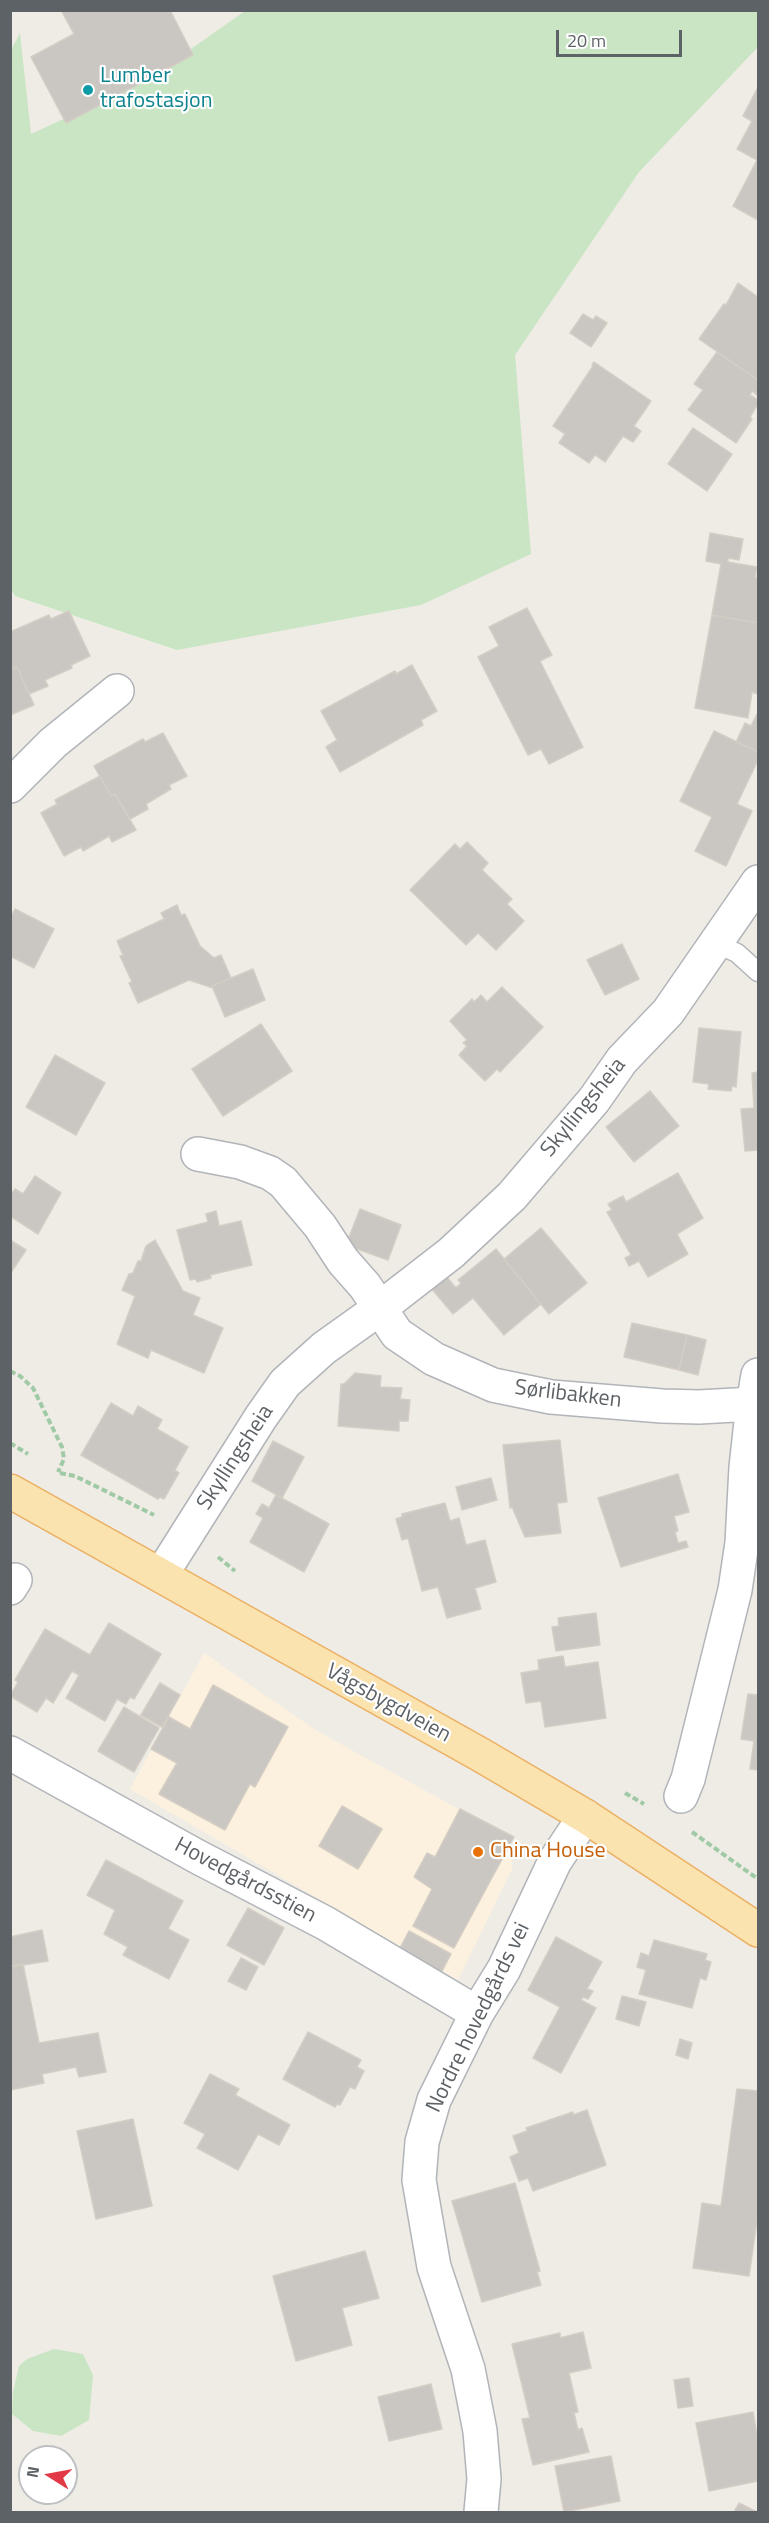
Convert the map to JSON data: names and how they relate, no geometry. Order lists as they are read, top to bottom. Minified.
{"streets":{"main road":["Vågsbygdveien"],"street":["Skyllingsheia","Sørlibakken","Hovedgårdsstien","Nordre hovedgårds vei"]},"crossings":[["Skyllingsheia","Sørlibakken"],["Skyllingsheia","Vågsbygdveien"],["Vågsbygdveien","Nordre hovedgårds vei"],["Hovedgårdsstien","Nordre hovedgårds vei"]],"places":["Lumber trafostasjon","China House"],"scale_bar":"20 m","north":"left"}
